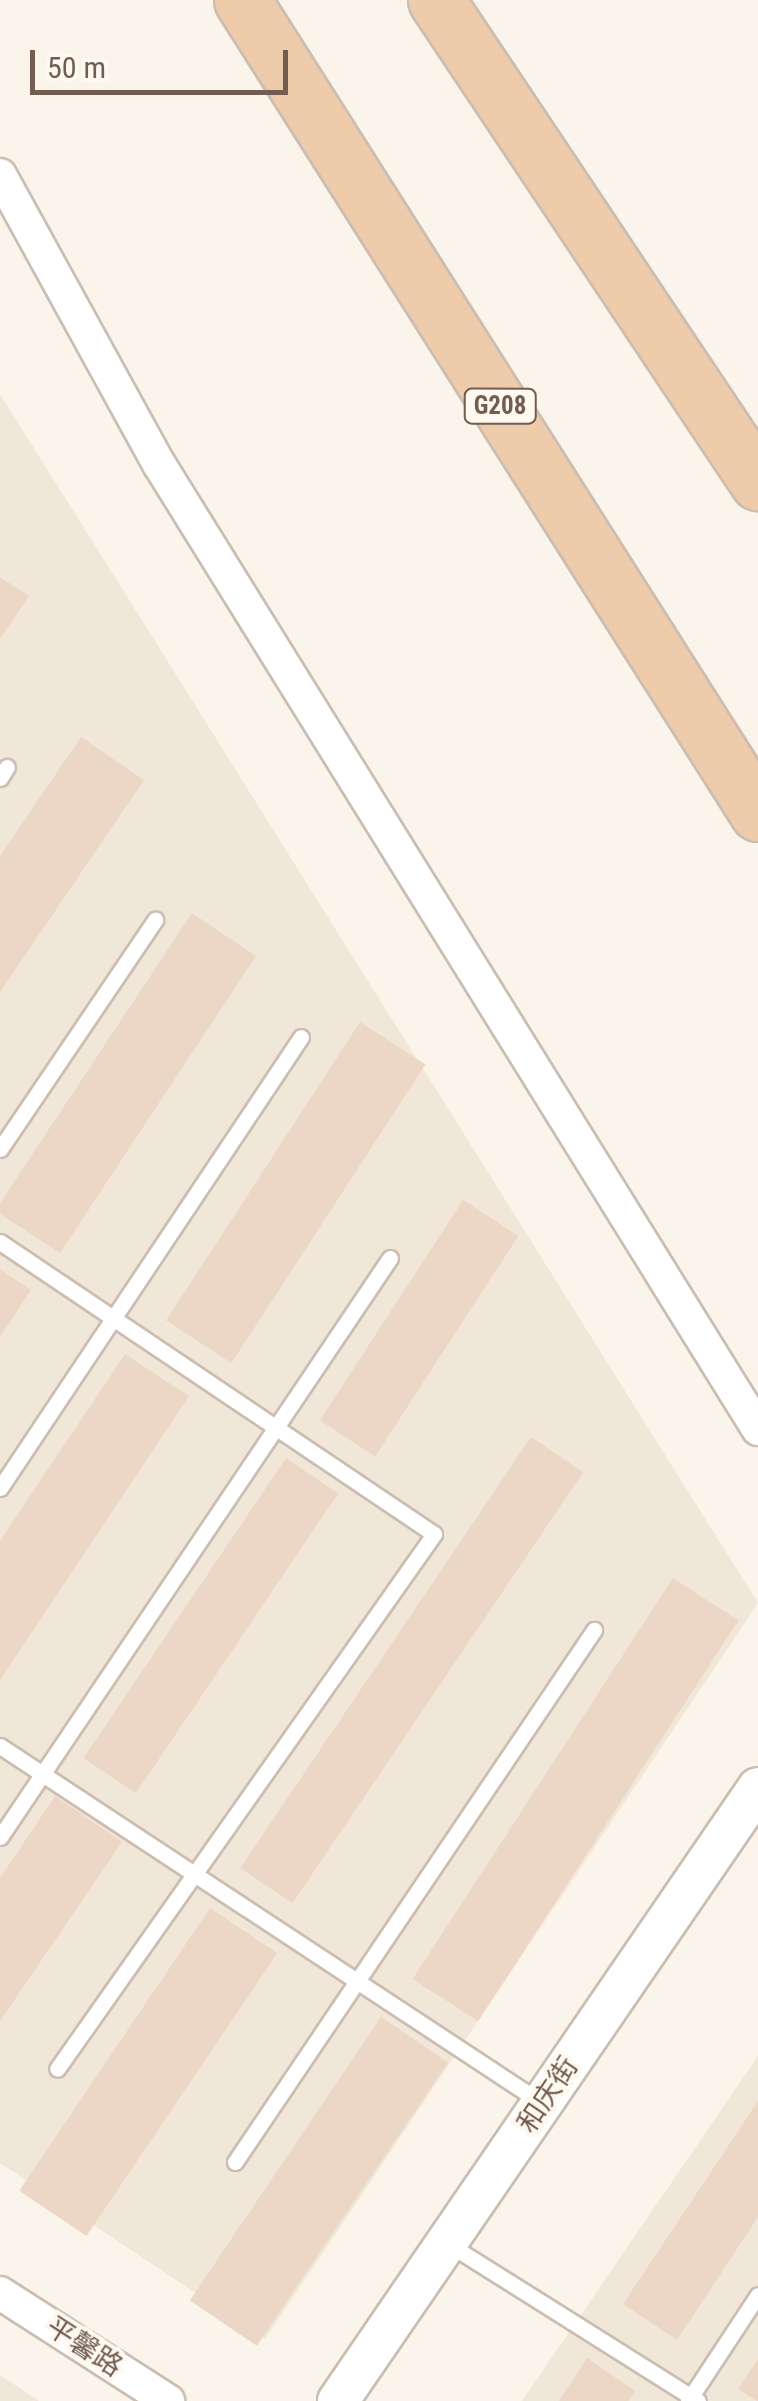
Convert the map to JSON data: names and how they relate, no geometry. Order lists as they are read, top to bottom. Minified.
{"streets":{"highway":["G208"],"street":["和庆街","平馨路"]},"scale_bar":"50 m"}
